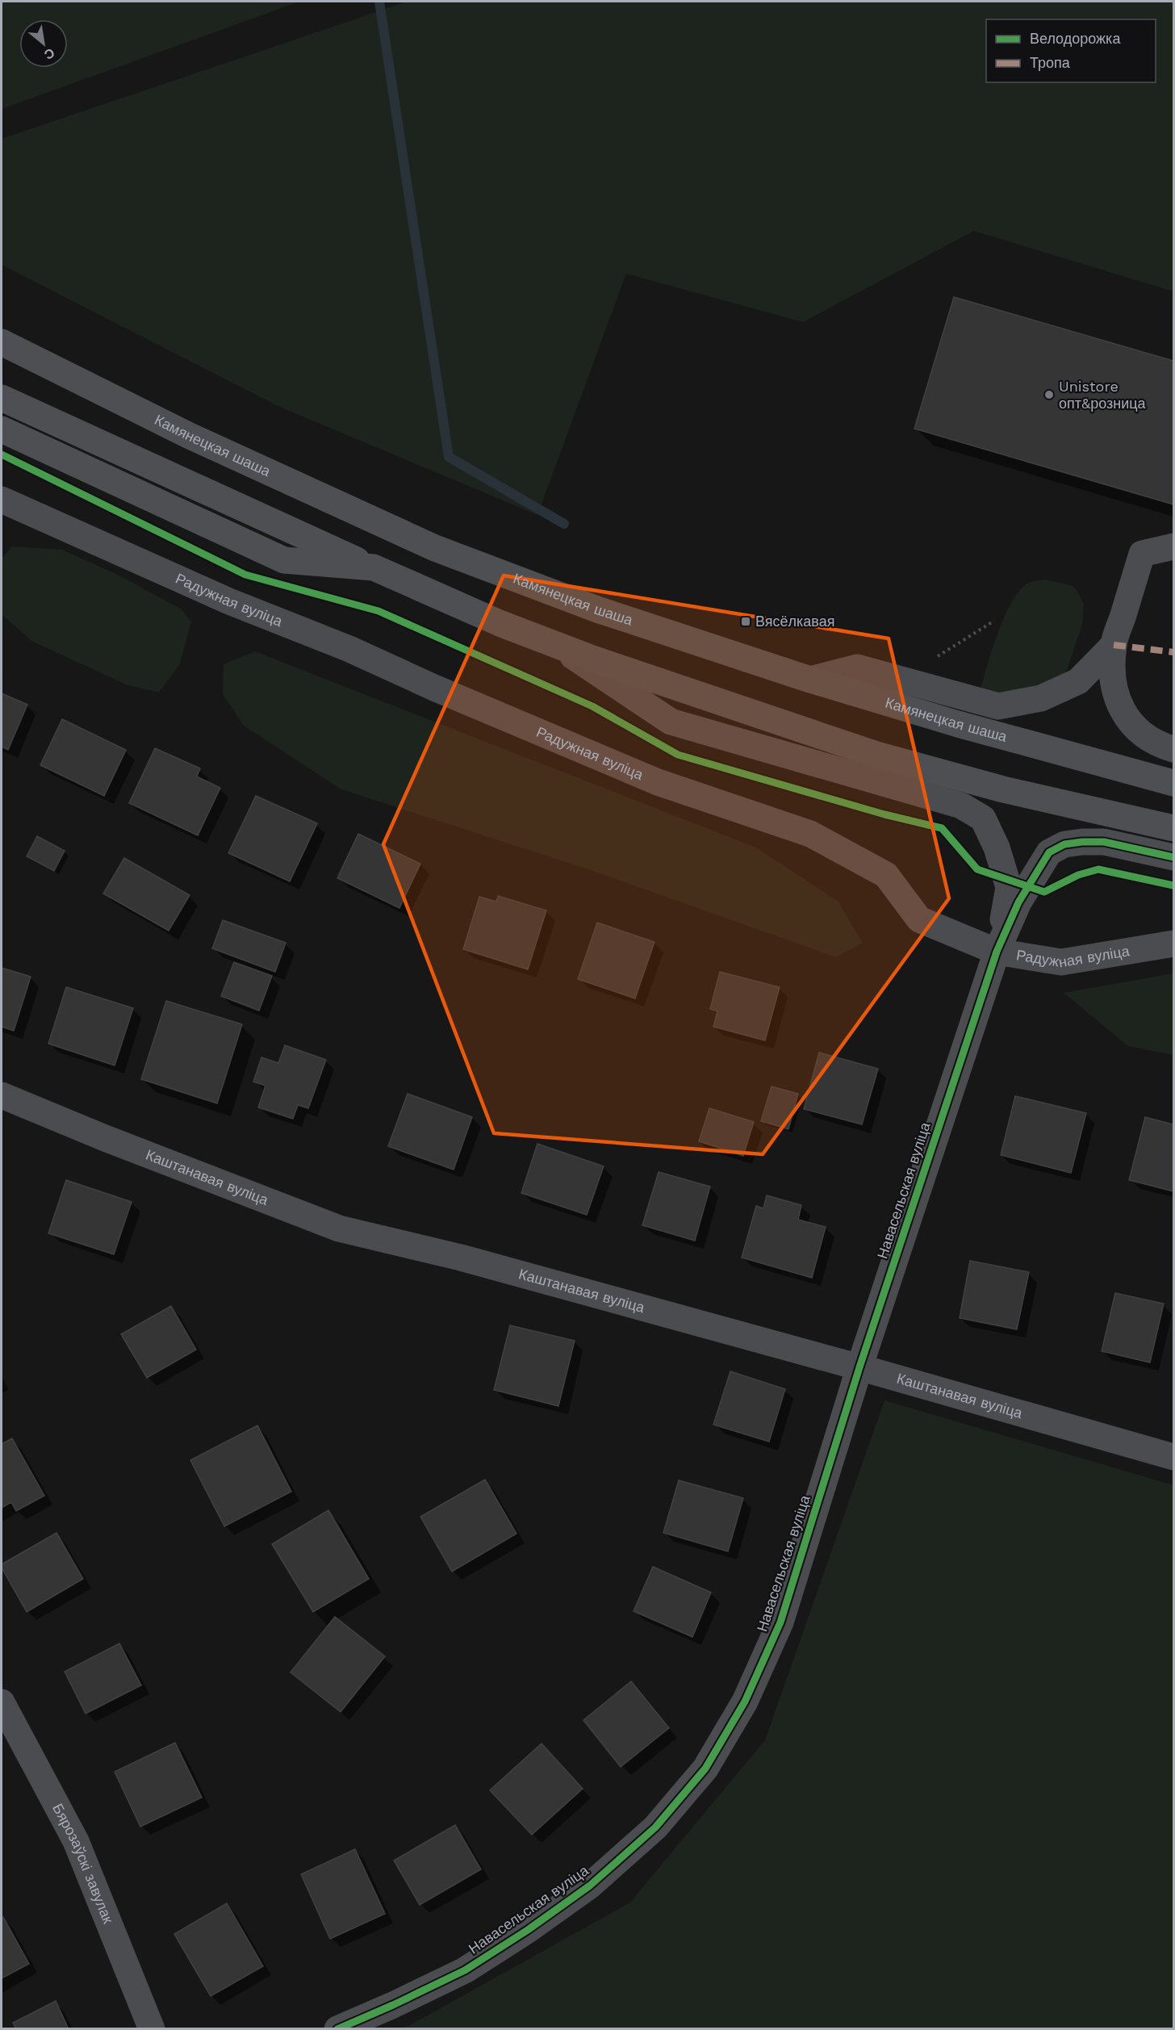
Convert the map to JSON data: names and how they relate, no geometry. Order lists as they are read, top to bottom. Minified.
{"streets":{"main road":["Камянецкая шаша"],"street":["Радужная вуліца","Каштанавая вуліца","Навасельская вуліца","Бярозаўскі завулак"]},"crossings":[["Радужная вуліца","Навасельская вуліца"],["Каштанавая вуліца","Навасельская вуліца"]],"places":{"other":["Unistore опт&розница"],"transit":["Вясёлкавая"]},"legend":["Велодорожка","Тропа"],"north":"bottom right"}
